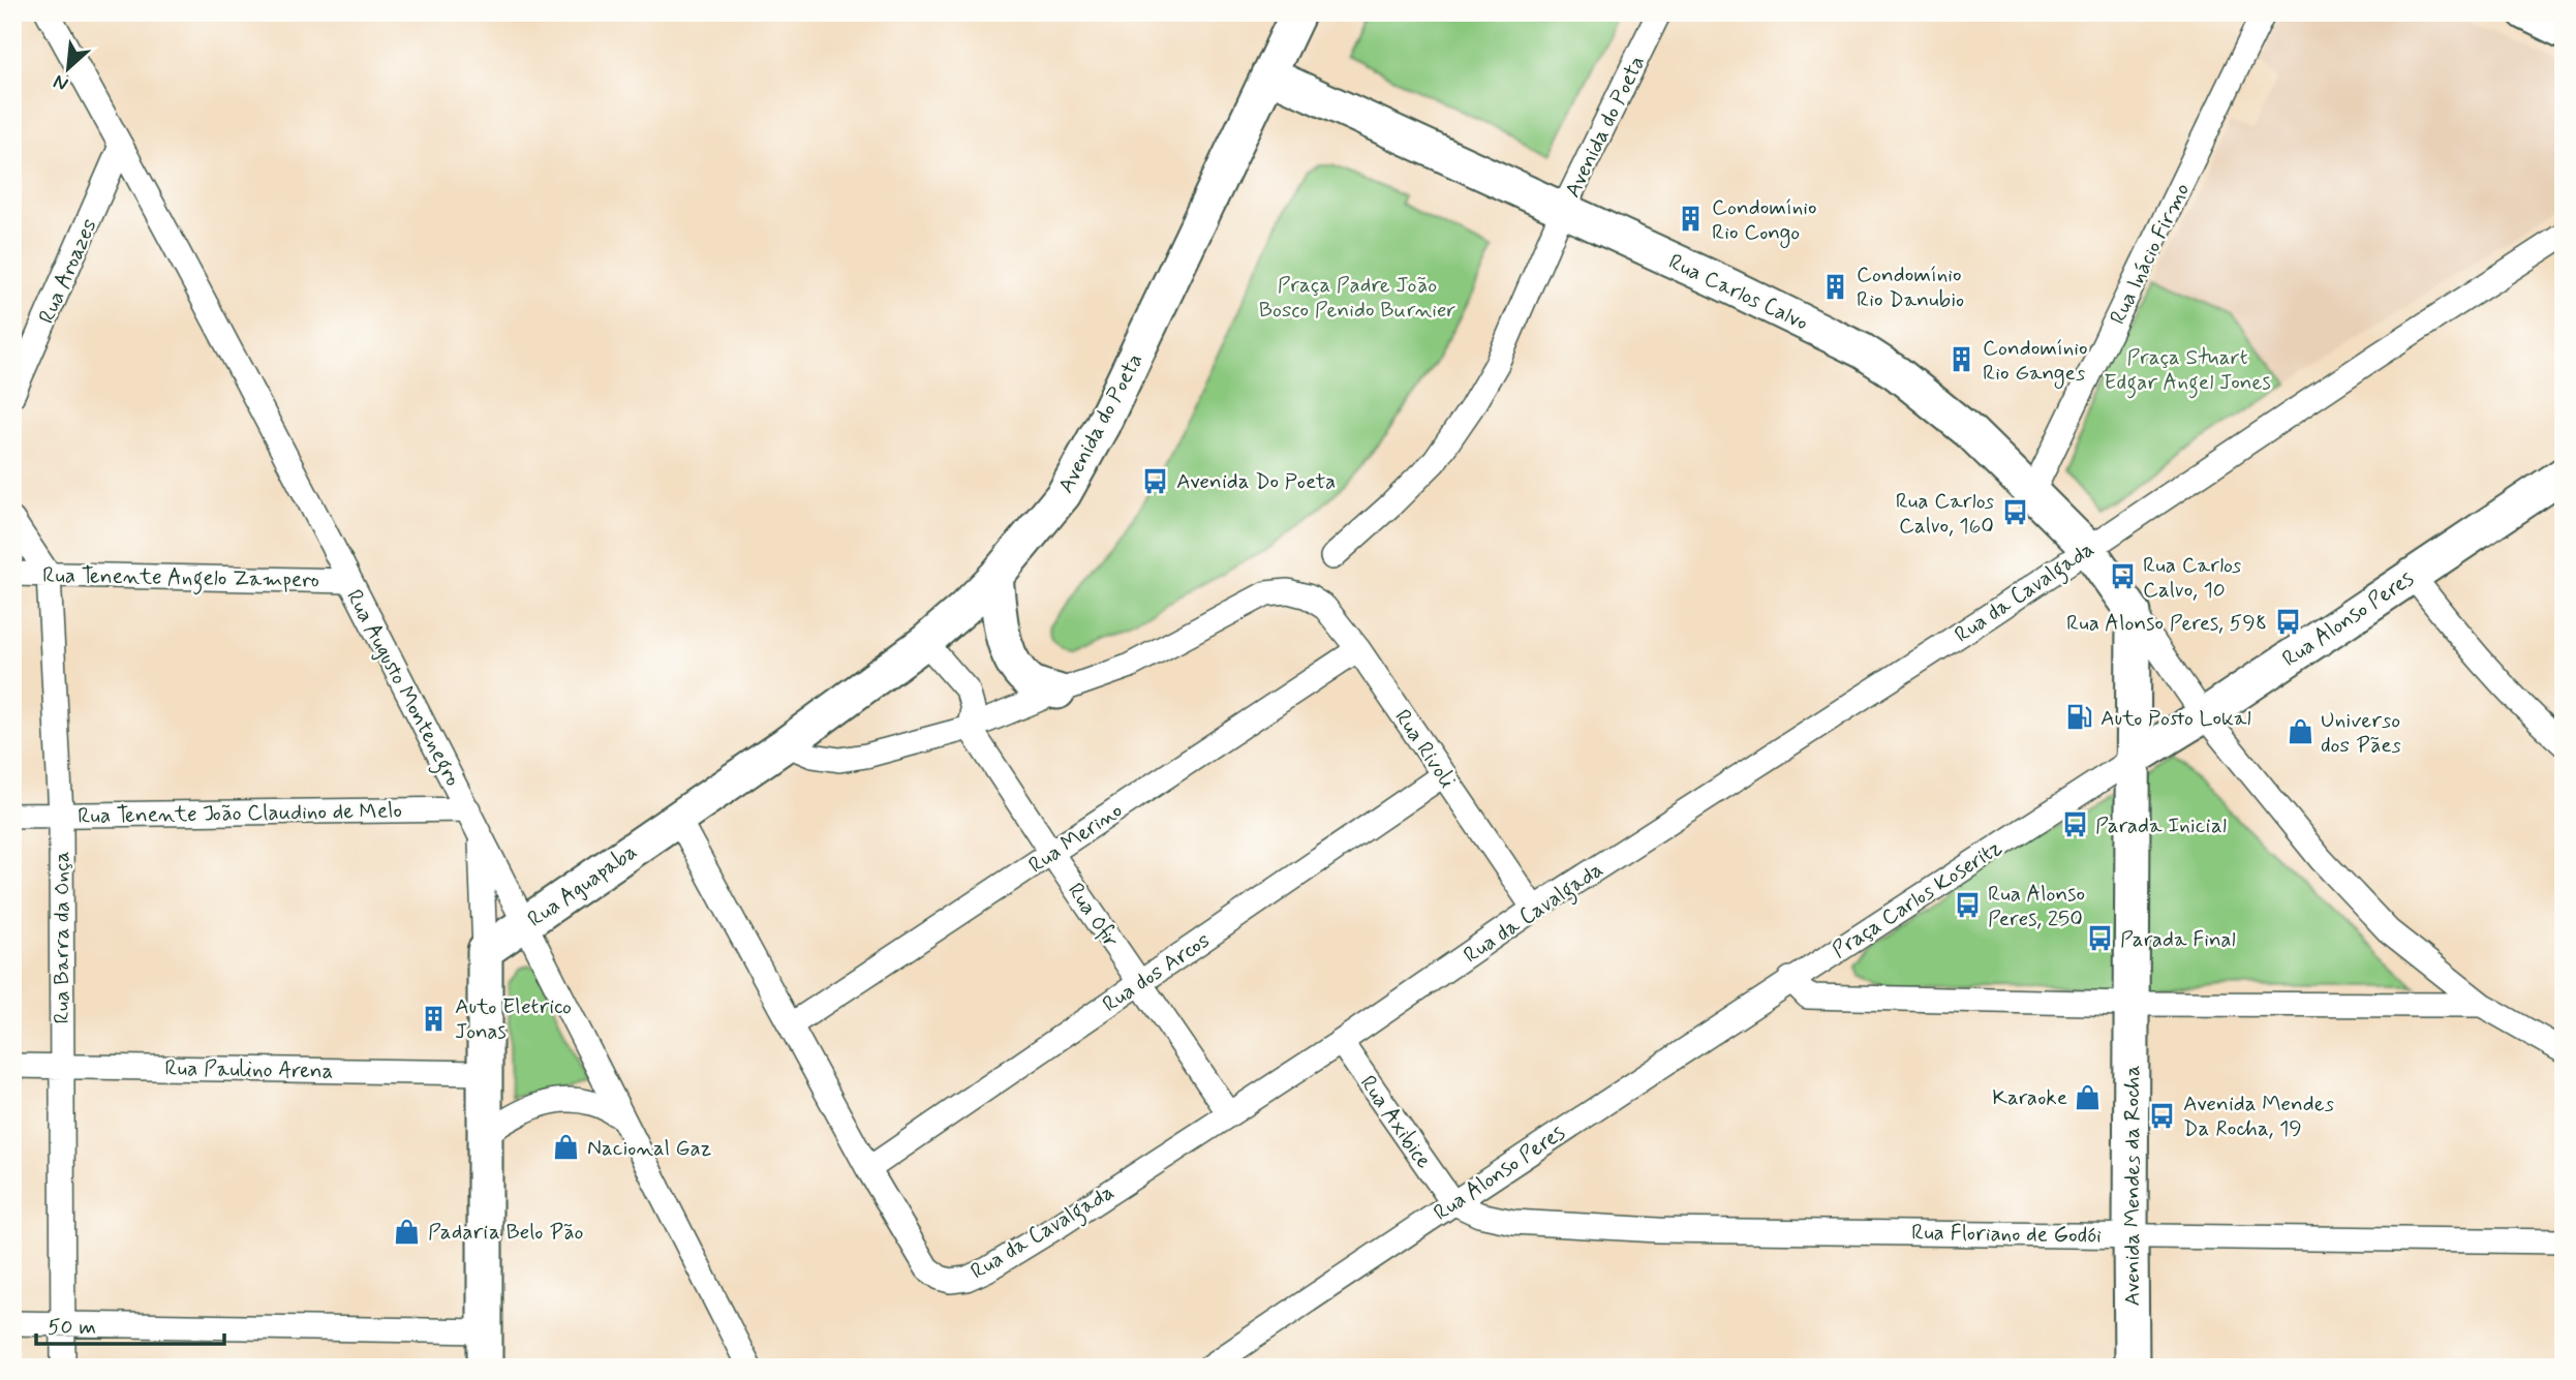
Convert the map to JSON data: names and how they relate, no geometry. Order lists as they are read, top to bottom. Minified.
{"streets":{"street":["Avenida do Poeta","Rua Inácio Firmo","Rua Aroazes","Rua Carlos Calvo","Rua Tenente Angelo Zampero","Rua da Cavalgada","Rua Alonso Peres","Rua Augusto Montenegro","Rua Rivoli","Rua Tenente João Claudino de Melo","Rua Merino","Rua Aguapaba","Praça Carlos Koseritz","Rua Ofir","Rua Barra da Onça","Rua dos Arcos","Rua Paulino Arena","Rua Axibice","Avenida Mendes da Rocha","Rua Floriano de Godói"]},"crossings":[["Avenida do Poeta","Rua Carlos Calvo"],["Avenida do Poeta","Rua da Cavalgada"],["Avenida do Poeta","Rua Aguapaba"],["Rua Inácio Firmo","Rua Carlos Calvo"],["Rua Aroazes","Rua Augusto Montenegro"],["Rua Carlos Calvo","Rua da Cavalgada"],["Rua Carlos Calvo","Rua Alonso Peres"],["Rua Carlos Calvo","Praça Carlos Koseritz"],["Rua Tenente Angelo Zampero","Rua Augusto Montenegro"],["Rua Tenente Angelo Zampero","Rua Barra da Onça"],["Rua da Cavalgada","Rua Rivoli"],["Rua da Cavalgada","Rua Merino"],["Rua da Cavalgada","Rua Aguapaba"],["Rua da Cavalgada","Rua Ofir"],["Rua da Cavalgada","Rua dos Arcos"],["Rua da Cavalgada","Rua Axibice"],["Rua Alonso Peres","Praça Carlos Koseritz"],["Rua Alonso Peres","Rua Axibice"],["Rua Alonso Peres","Rua Floriano de Godói"],["Rua Augusto Montenegro","Rua Tenente João Claudino de Melo"],["Rua Augusto Montenegro","Rua Aguapaba"],["Rua Rivoli","Rua Merino"],["Rua Rivoli","Rua dos Arcos"],["Rua Tenente João Claudino de Melo","Rua Barra da Onça"],["Rua Merino","Rua Ofir"],["Praça Carlos Koseritz","Avenida Mendes da Rocha"],["Rua Ofir","Rua dos Arcos"],["Rua Barra da Onça","Rua Paulino Arena"],["Rua Axibice","Rua Floriano de Godói"],["Avenida Mendes da Rocha","Rua Floriano de Godói"]],"parks":["Praça Padre João Bosco Penido Burnier","Praça Stuart Edgar Angel Jones"],"places":{"building":["Condomínio Rio Congo","Condomínio Rio Danubio","Condomínio Rio Ganges","Auto Eletrico Jonas"],"bus stop":["Avenida Do Poeta","Rua Carlos Calvo, 160","Rua Carlos Calvo, 10","Rua Alonso Peres, 598","Parada Inicial","Rua Alonso Peres, 250","Parada Final","Avenida Mendes Da Rocha, 19"],"fuel station":["Auto Posto Lokal"],"shop":["Universo dos Pães","Karaoke","Nacional Gaz","Padaria Belo Pão"]},"scale_bar":"50 m","north":"bottom left"}
